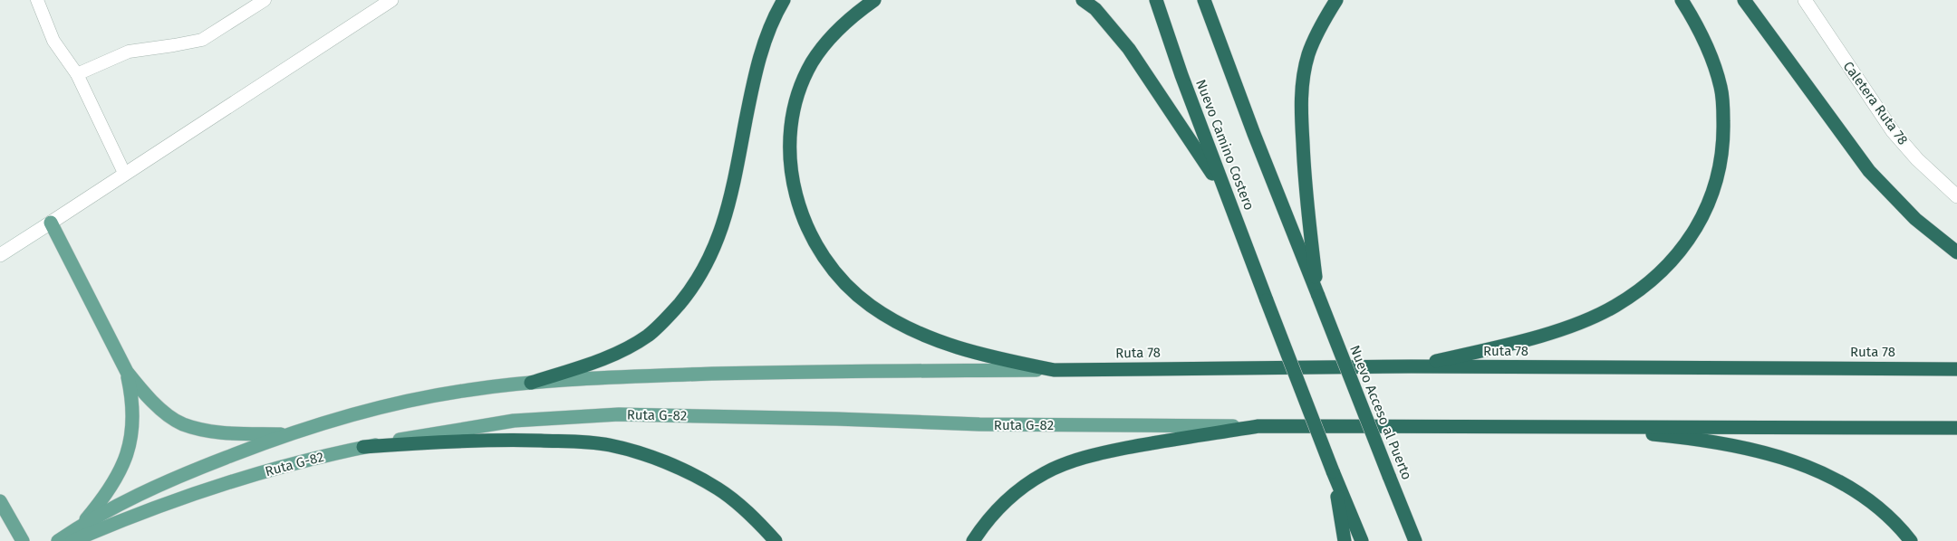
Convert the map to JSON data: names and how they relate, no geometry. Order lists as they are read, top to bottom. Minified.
{"streets":{"highway":["Nuevo Camino Costero","Ruta 78","Nuevo Acceso al Puerto"],"main road":["Ruta G-82"],"street":["Caletera Ruta 78"]},"crossings":[["Ruta 78","Ruta G-82"]]}
